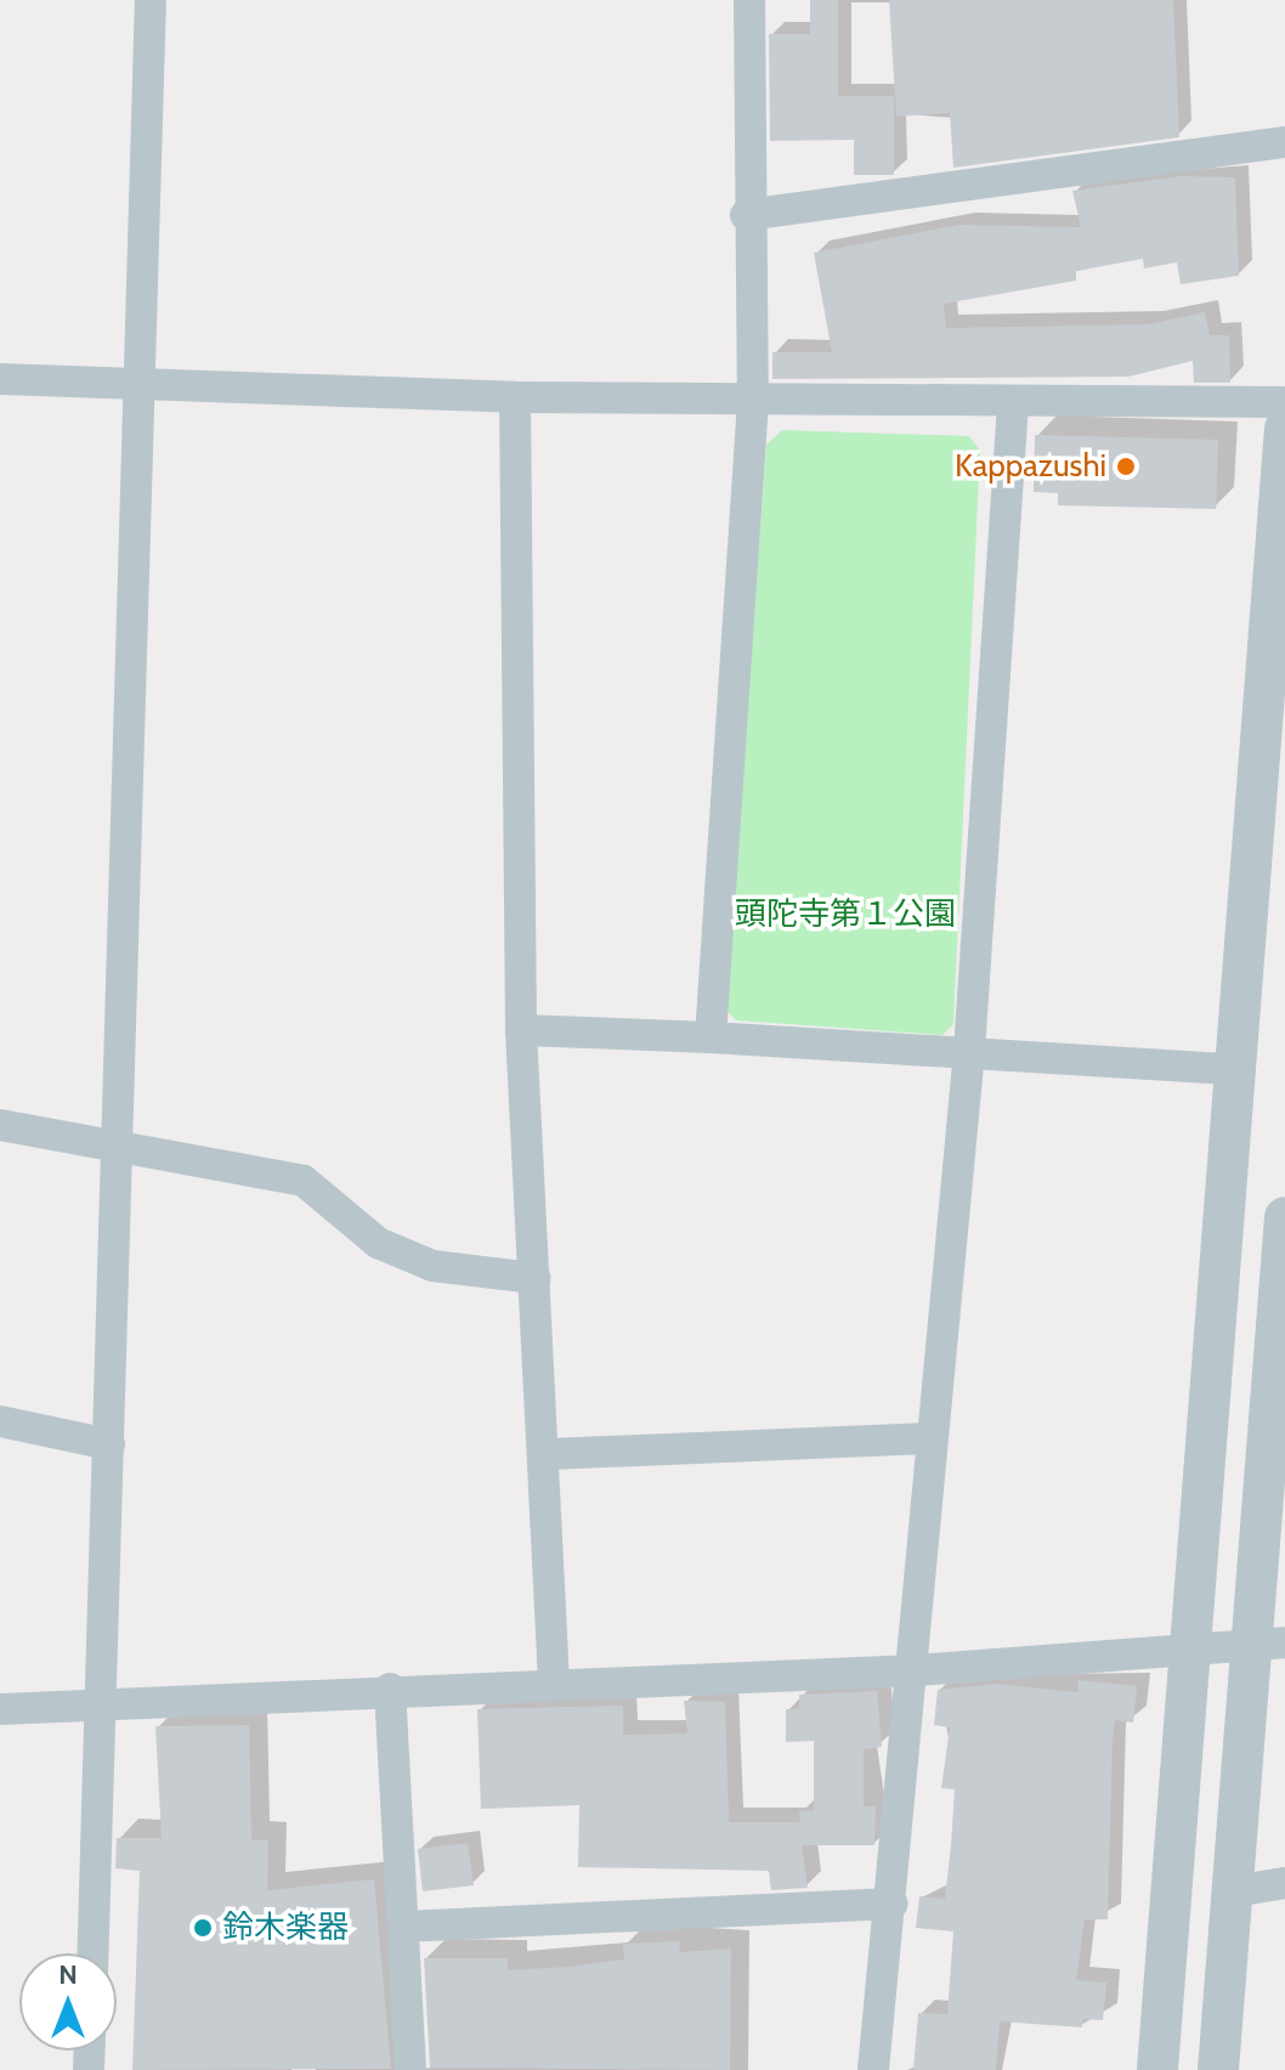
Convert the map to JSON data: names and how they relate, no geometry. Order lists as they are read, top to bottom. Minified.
{"parks":["頭陀寺第１公園"],"places":["Kappazushi","鈴木楽器"],"north":"top"}
